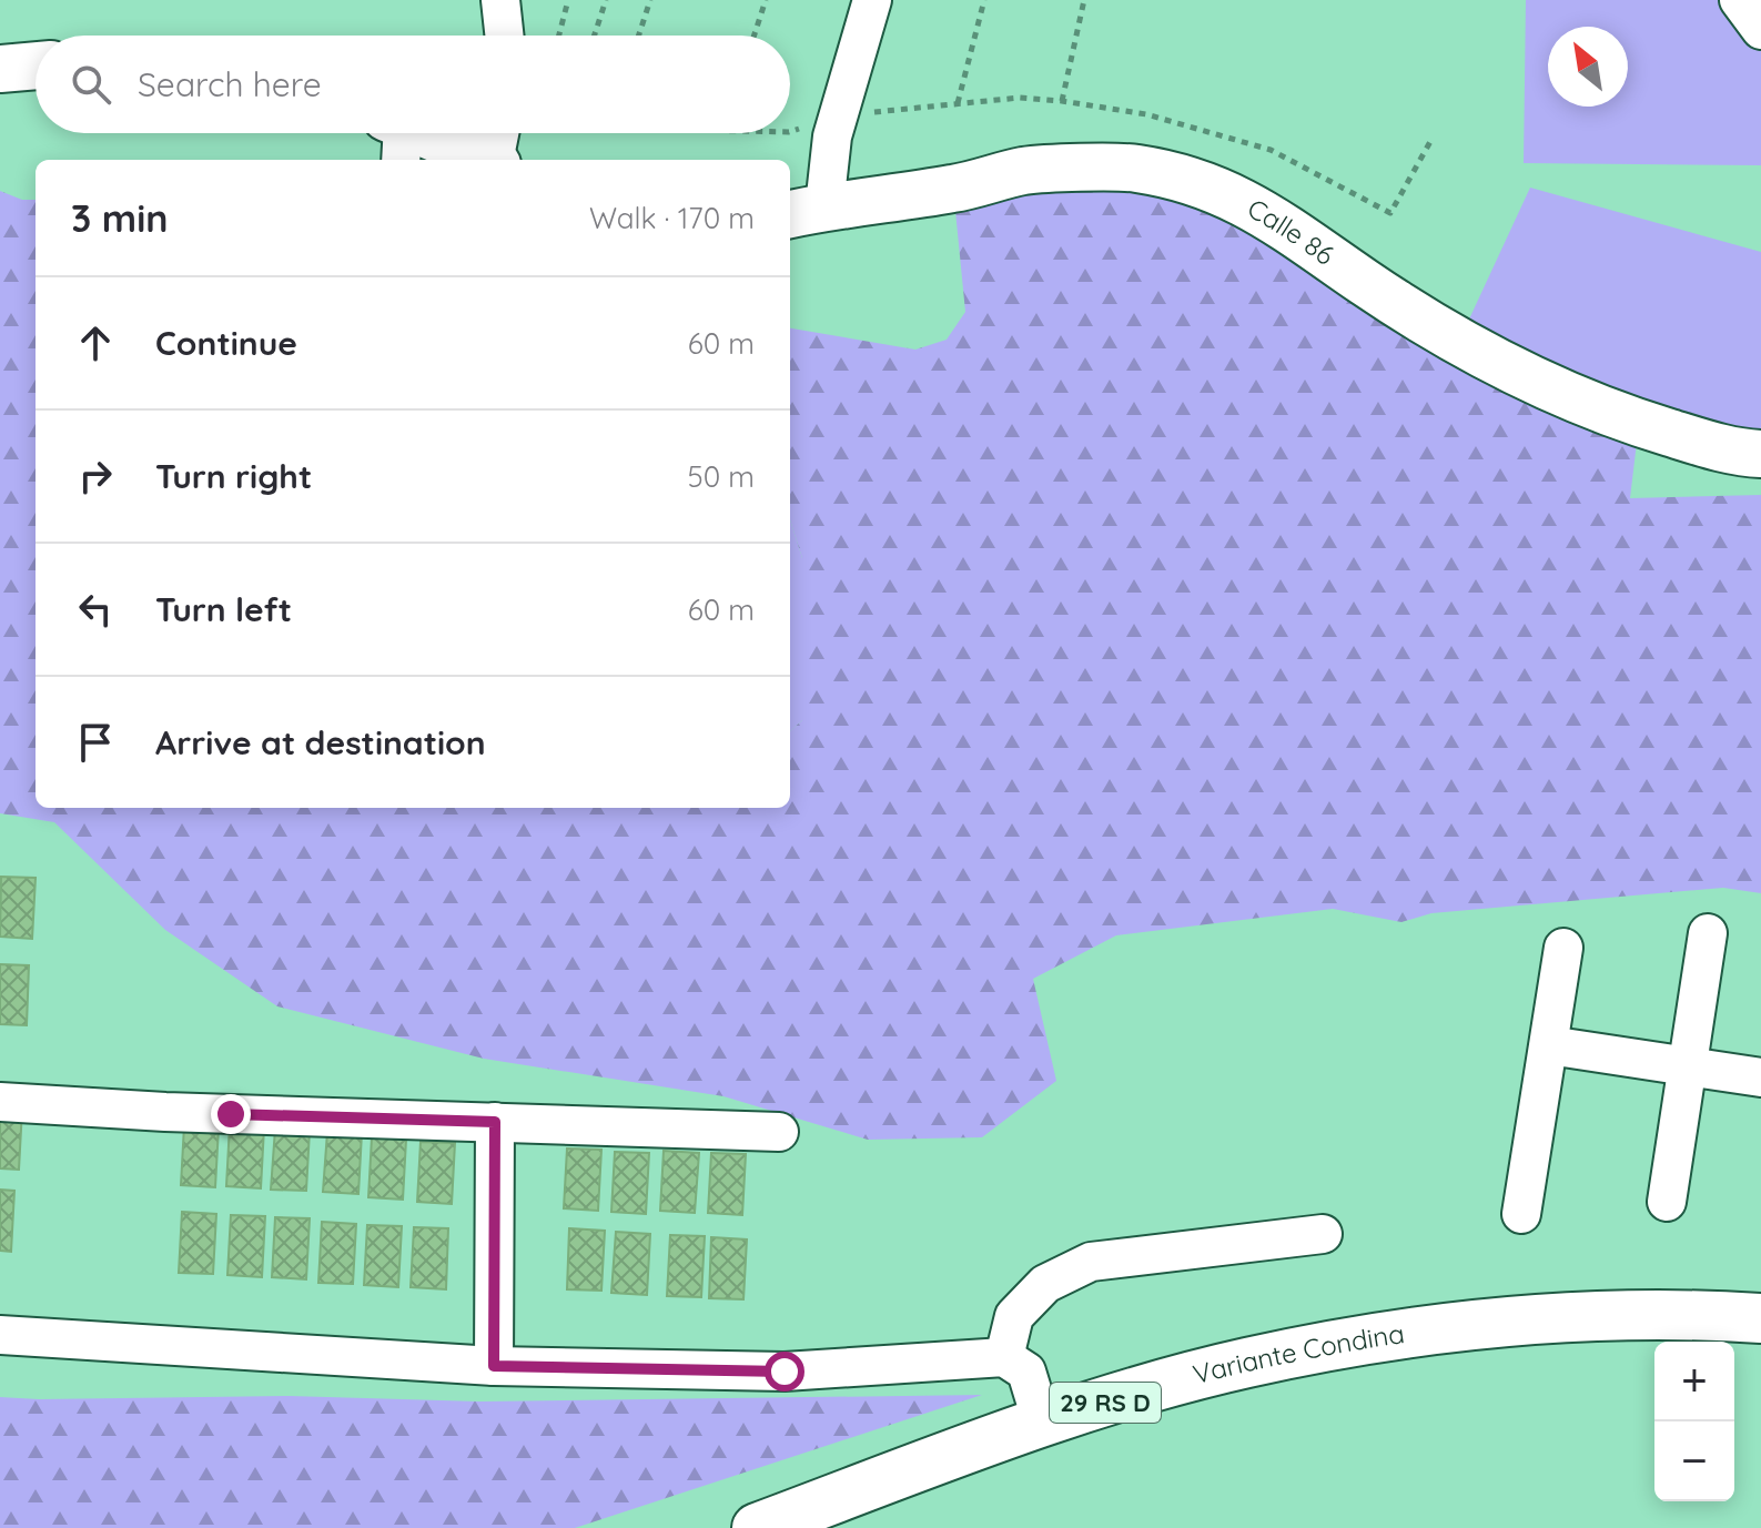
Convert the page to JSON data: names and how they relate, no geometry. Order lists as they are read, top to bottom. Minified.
{"streets":{"highway":["Variante Condina","29 RS D"],"main road":["Calle 86"]},"north":"top left","page":{"search":"Search here","heading":["3 min","Walk · 170 m"],"list":[["Continue","60 m"],["Turn right","50 m"],["Turn left","60 m"],"Arrive at destination"],"map_buttons":["+","−"]}}
